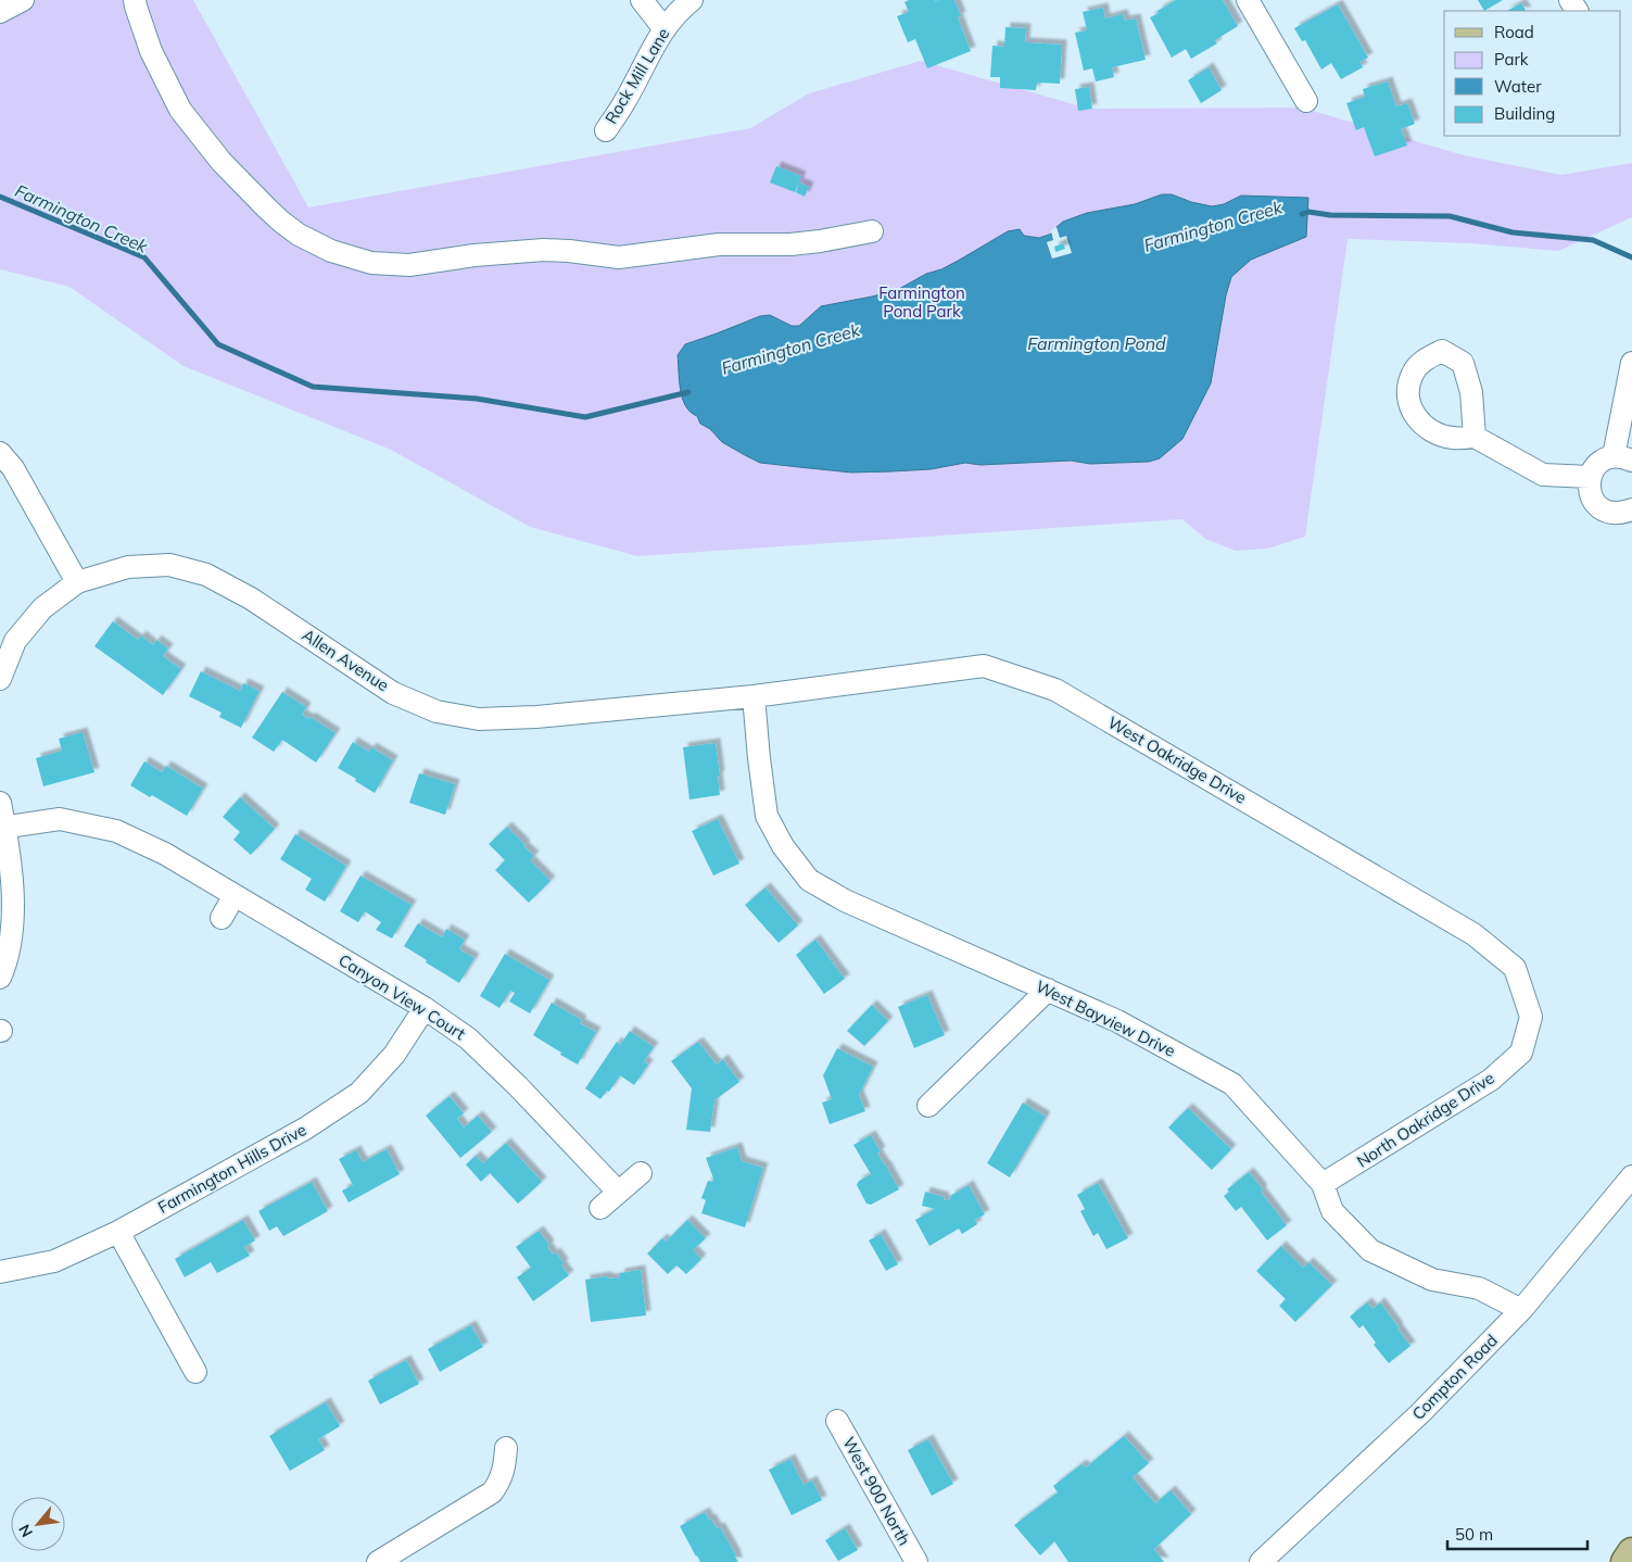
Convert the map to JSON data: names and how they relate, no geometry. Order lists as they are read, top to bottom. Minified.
{"streets":{"street":["Rock Mill Lane","Allen Avenue","West Oakridge Drive","Canyon View Court","West Bayview Drive","North Oakridge Drive","Farmington Hills Drive","Compton Road","West 900 North"]},"crossings":[["Allen Avenue","West Oakridge Drive"],["Allen Avenue","West Bayview Drive"],["West Oakridge Drive","West Bayview Drive"],["West Oakridge Drive","North Oakridge Drive"],["Canyon View Court","Farmington Hills Drive"],["West Bayview Drive","North Oakridge Drive"],["West Bayview Drive","Compton Road"]],"water":["Farmington Creek","Farmington Pond"],"parks":["Farmington Pond Park"],"legend":["Road","Park","Water","Building"],"scale_bar":"50 m","north":"bottom left"}
